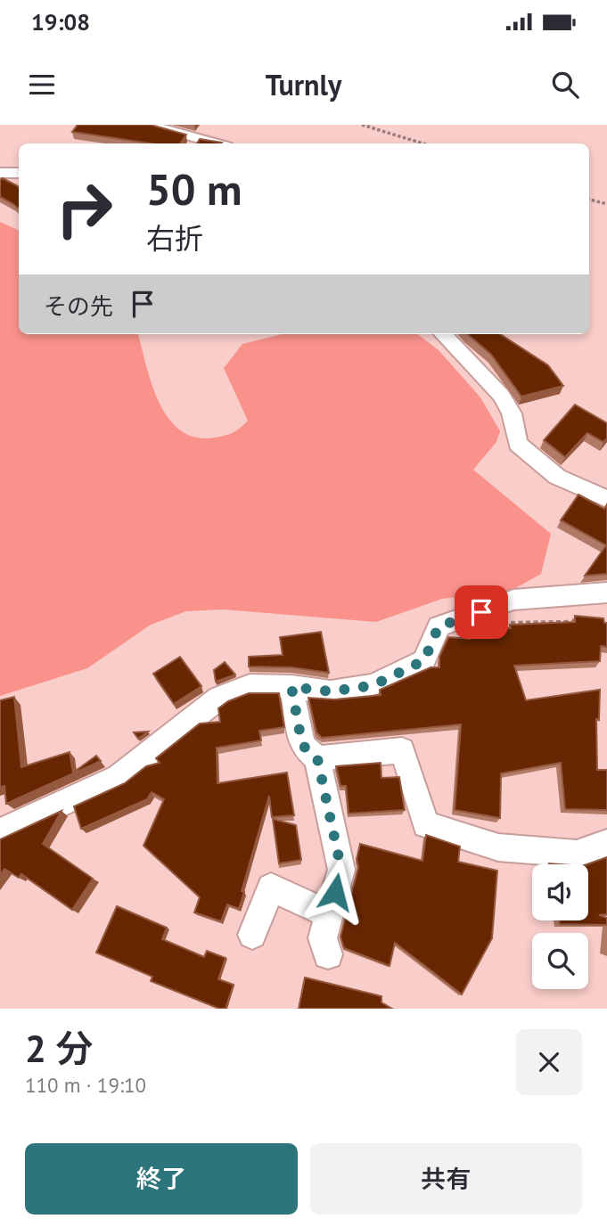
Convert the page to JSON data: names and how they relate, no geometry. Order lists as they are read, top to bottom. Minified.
{"page":{"status":"19:08","header":"Turnly","turn":["50 m","右折"],"then":"その先","heading":["2 分","110 m · 19:10"],"buttons":["終了","共有"]}}
